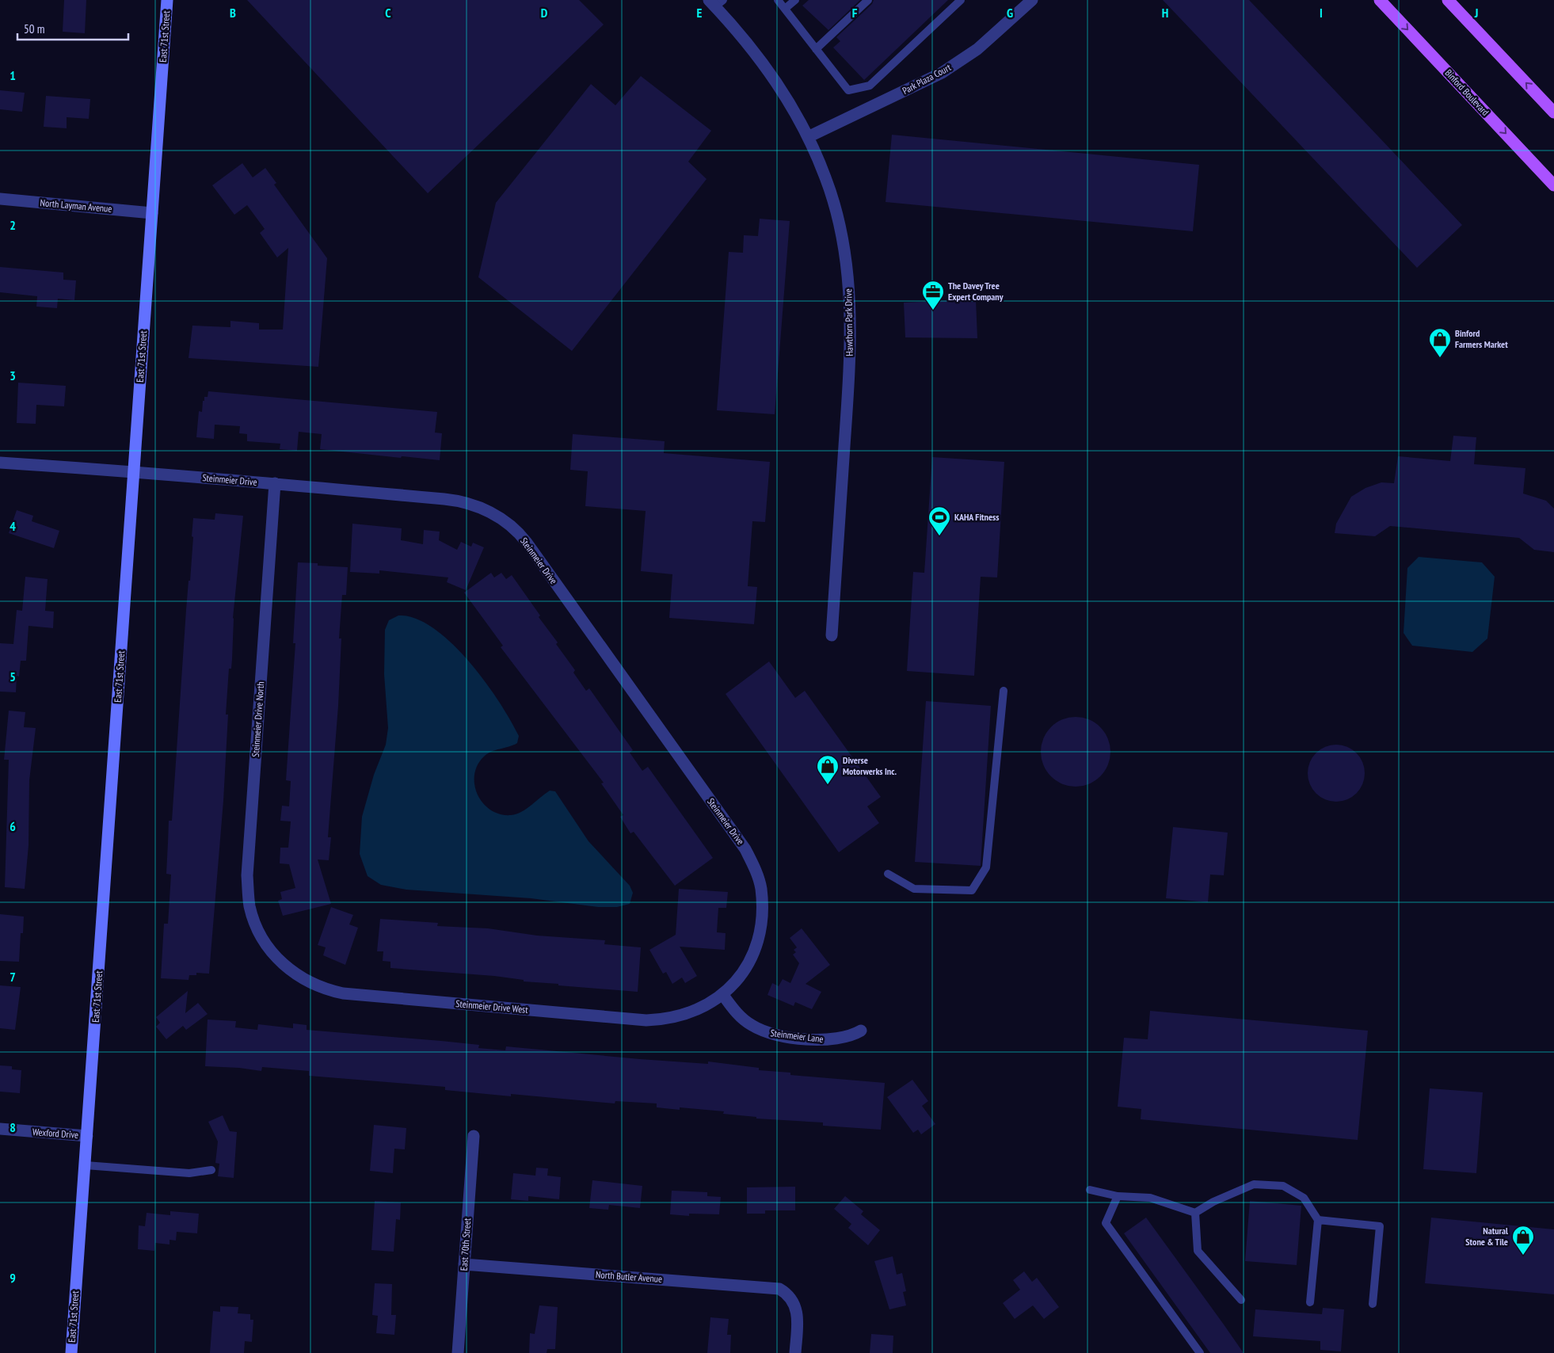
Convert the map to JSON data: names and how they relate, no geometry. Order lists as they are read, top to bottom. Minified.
{"streets":{"main road":["East 71st Street","Binford Boulevard"],"street":["Park Plaza Court","North Layman Avenue","Hawthorn Park Drive","Steinmeier Drive","Steinmeier Drive North","Steinmeier Drive West","Steinmeier Lane","Wexford Drive","East 70th Street","North Butler Avenue"]},"crossings":[["East 71st Street","North Layman Avenue"],["East 71st Street","Steinmeier Drive"],["East 71st Street","Wexford Drive"],["Park Plaza Court","Hawthorn Park Drive"],["Steinmeier Drive","Steinmeier Drive North"],["Steinmeier Drive","Steinmeier Drive West"],["Steinmeier Drive","Steinmeier Lane"],["Steinmeier Drive North","Steinmeier Drive West"],["Steinmeier Drive West","Steinmeier Lane"],["East 70th Street","North Butler Avenue"]],"places":{"office":["The Davey Tree Expert Company"],"shop":["Binford Farmers Market","Diverse Motorwerks Inc.","Natural Stone & Tile"],"sports":["KAHA Fitness"]},"scale_bar":"50 m","grid":{"columns":["B","C","D","E","F","G","H","I","J"],"rows":["1","2","3","4","5","6","7","8","9"]}}
